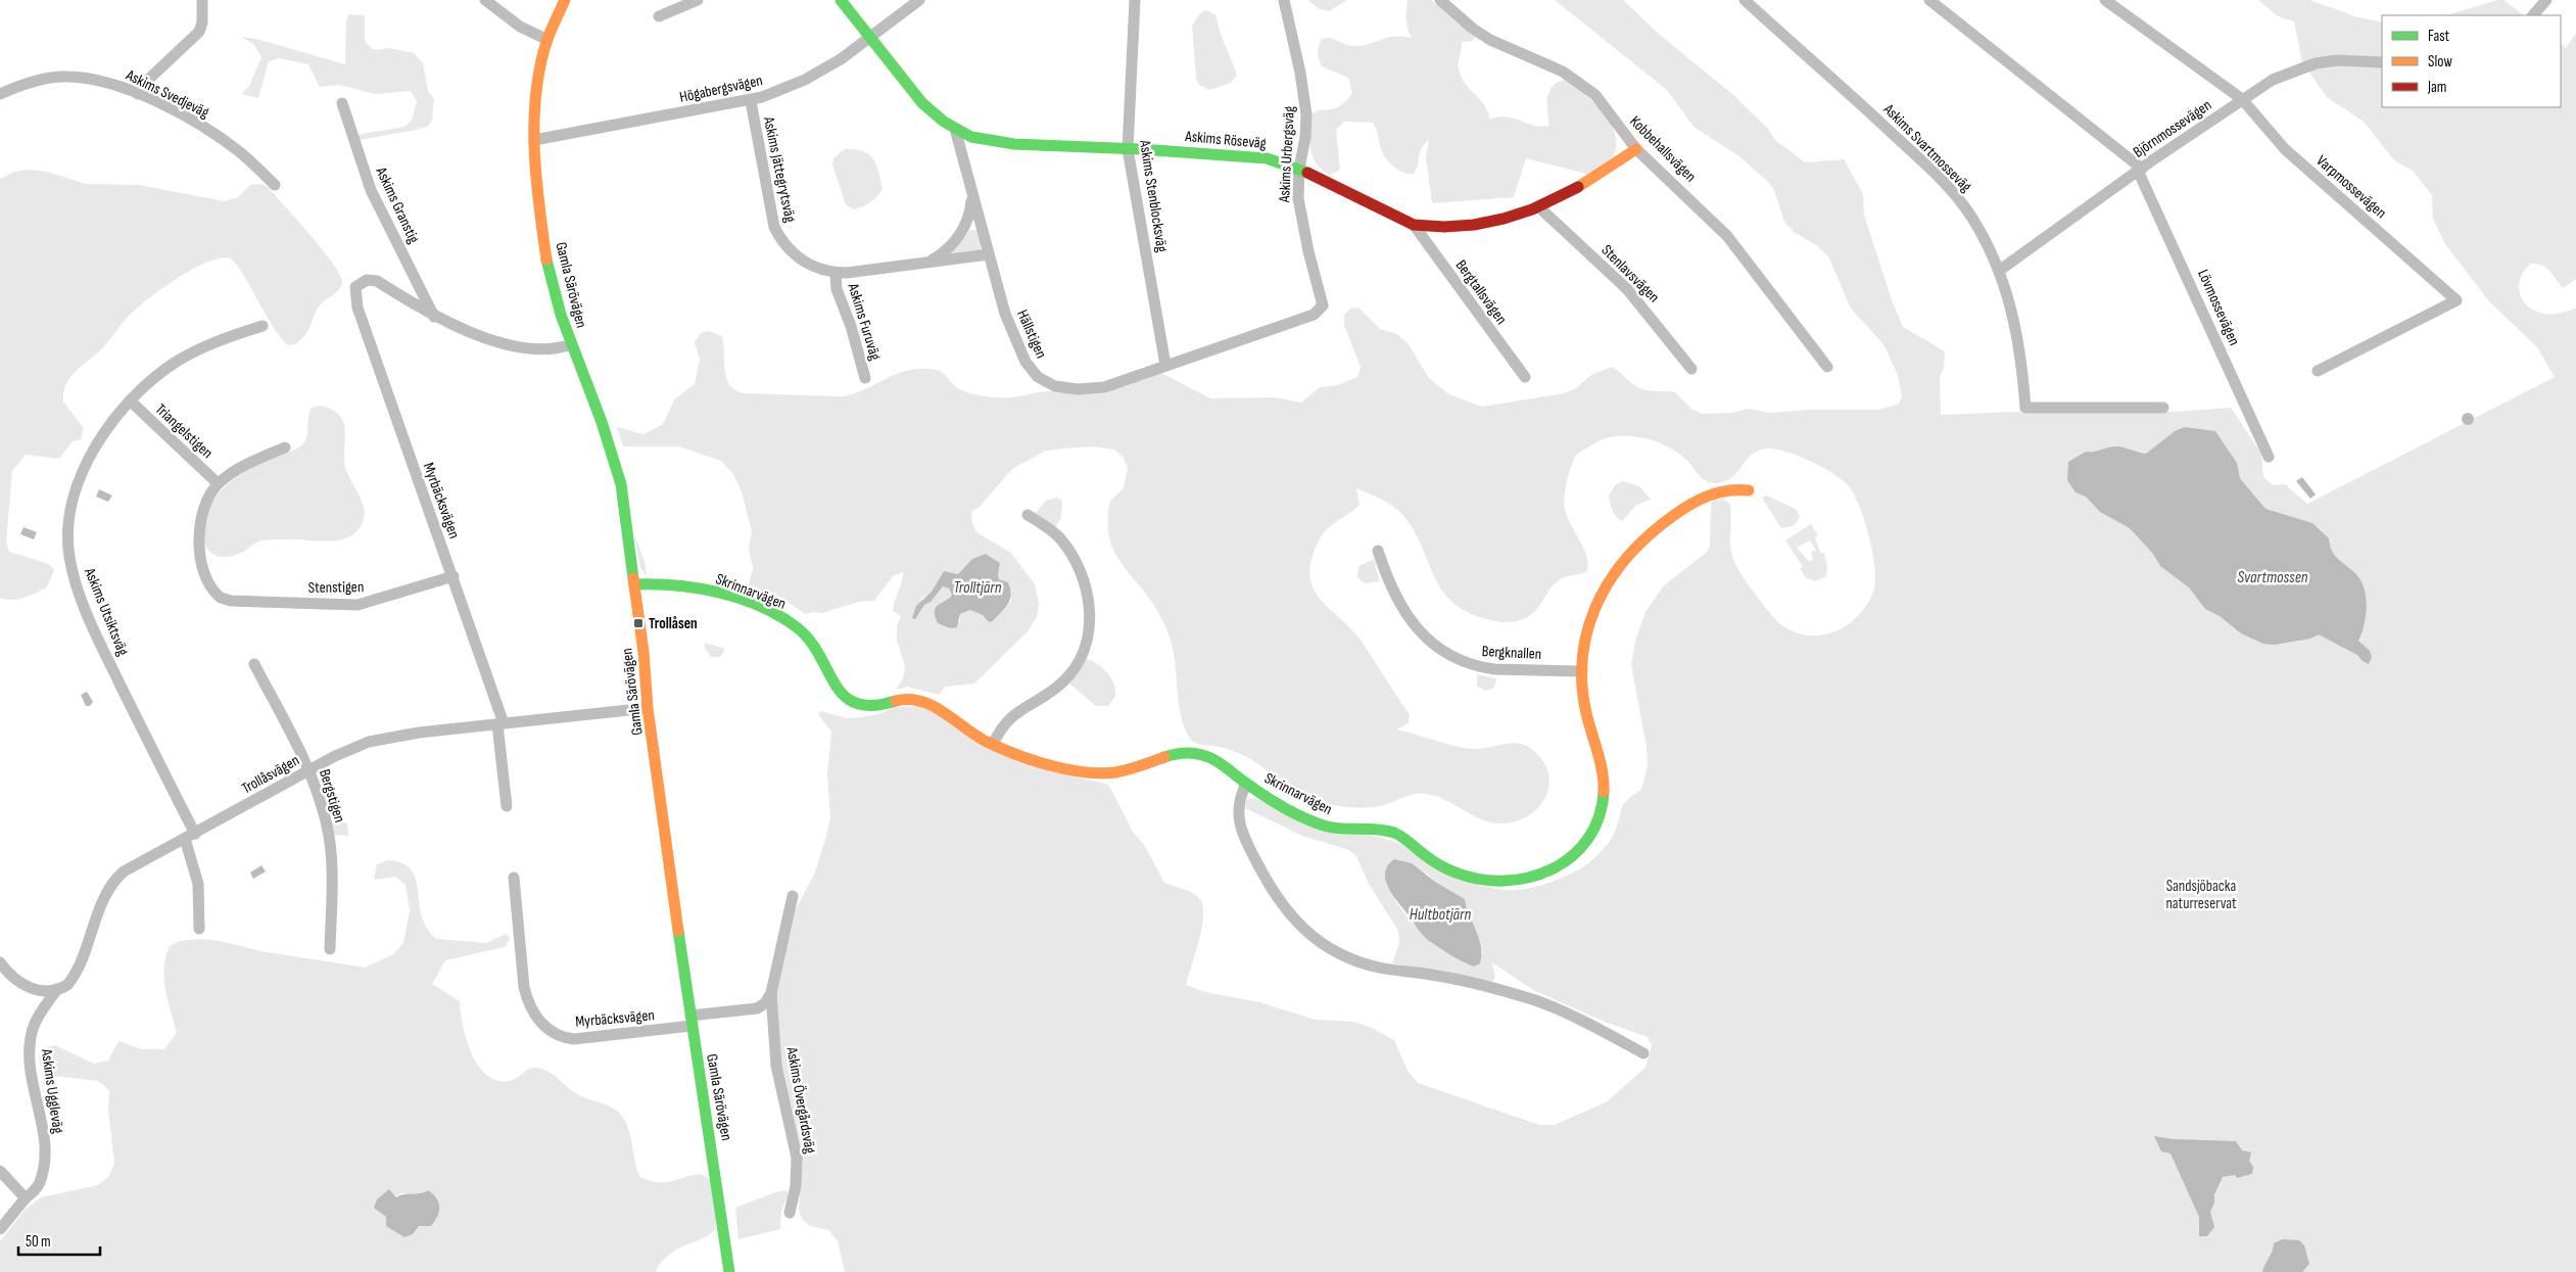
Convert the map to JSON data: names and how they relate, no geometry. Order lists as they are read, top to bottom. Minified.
{"streets":{"street":["Högabergsvägen","Askims Svedjeväg","Björnmossevägen","Askims Röseväg","Askims Svartmosseväg","Kobbehallsvägen","Askims Urbergsväg","Askims Jättegrytsväg","Varpmossevägen","Askims Stenblocksväg","Askims Granstig","Stenlavsvägen","Gamla Särövägen","Bergtallsvägen","Lövmossevägen","Askims Furuväg","Hällstigen","Triangelstigen","Myrbäcksvägen","Stenstigen","Skrinnarvägen","Askims Utsiktsväg","Bergknallen","Trollåsvägen","Bergstigen","Askims Uggleväg","Askims Övergårdsväg"]},"crossings":[["Högabergsvägen","Askims Röseväg"],["Högabergsvägen","Askims Jättegrytsväg"],["Högabergsvägen","Gamla Särövägen"],["Björnmossevägen","Askims Svartmosseväg"],["Björnmossevägen","Varpmossevägen"],["Björnmossevägen","Lövmossevägen"],["Askims Röseväg","Kobbehallsvägen"],["Askims Röseväg","Askims Urbergsväg"],["Askims Röseväg","Askims Stenblocksväg"],["Askims Röseväg","Stenlavsvägen"],["Askims Röseväg","Bergtallsvägen"],["Askims Röseväg","Hällstigen"],["Askims Urbergsväg","Hällstigen"],["Askims Jättegrytsväg","Askims Furuväg"],["Askims Jättegrytsväg","Hällstigen"],["Askims Stenblocksväg","Hällstigen"],["Askims Granstig","Myrbäcksvägen"],["Gamla Särövägen","Myrbäcksvägen"],["Gamla Särövägen","Skrinnarvägen"],["Gamla Särövägen","Trollåsvägen"],["Triangelstigen","Stenstigen"],["Triangelstigen","Askims Utsiktsväg"],["Myrbäcksvägen","Stenstigen"],["Myrbäcksvägen","Trollåsvägen"],["Skrinnarvägen","Bergknallen"],["Askims Utsiktsväg","Trollåsvägen"],["Trollåsvägen","Bergstigen"],["Trollåsvägen","Askims Uggleväg"]],"water":["Svartmossen","Trolltjärn","Hultbotjärn"],"parks":["Sandsjöbacka naturreservat"],"places":{"transit":["Trollåsen"]},"legend":["Fast","Slow","Jam"],"scale_bar":"50 m"}
